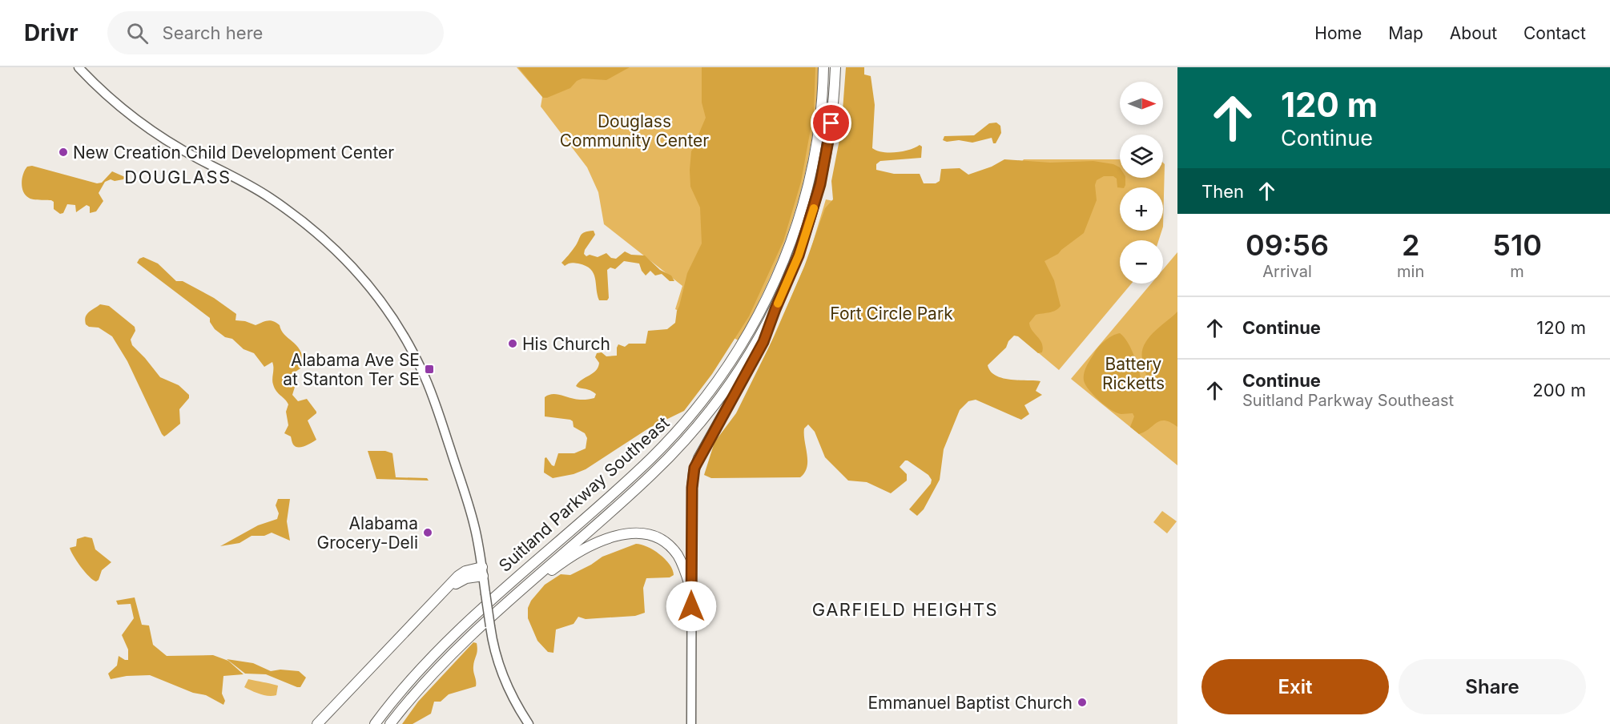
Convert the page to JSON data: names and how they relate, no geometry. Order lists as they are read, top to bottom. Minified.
{"streets":{"highway":["Suitland Parkway Southeast"]},"districts":["DOUGLASS","GARFIELD HEIGHTS"],"parks":["Douglass Community Center","Fort Circle Park","Battery Ricketts"],"places":{"other":["New Creation Child Development Center","His Church","Alabama Grocery-Deli","Emmanuel Baptist Church"],"transit":["Alabama Ave SE at Stanton Ter SE"]},"north":"right","page":{"header":"Drivr","search":"Search here","nav":["Home","Map","About","Contact"],"turn":["120 m","Continue"],"map_buttons":["+","−"],"then":"Then","eta":["09:56","Arrival","2","min","510","m"],"list":[{"name":"Continue","value":"120 m"},{"name":"Continue","note":"Suitland Parkway Southeast","value":"200 m"}],"buttons":["Exit","Share"]}}
